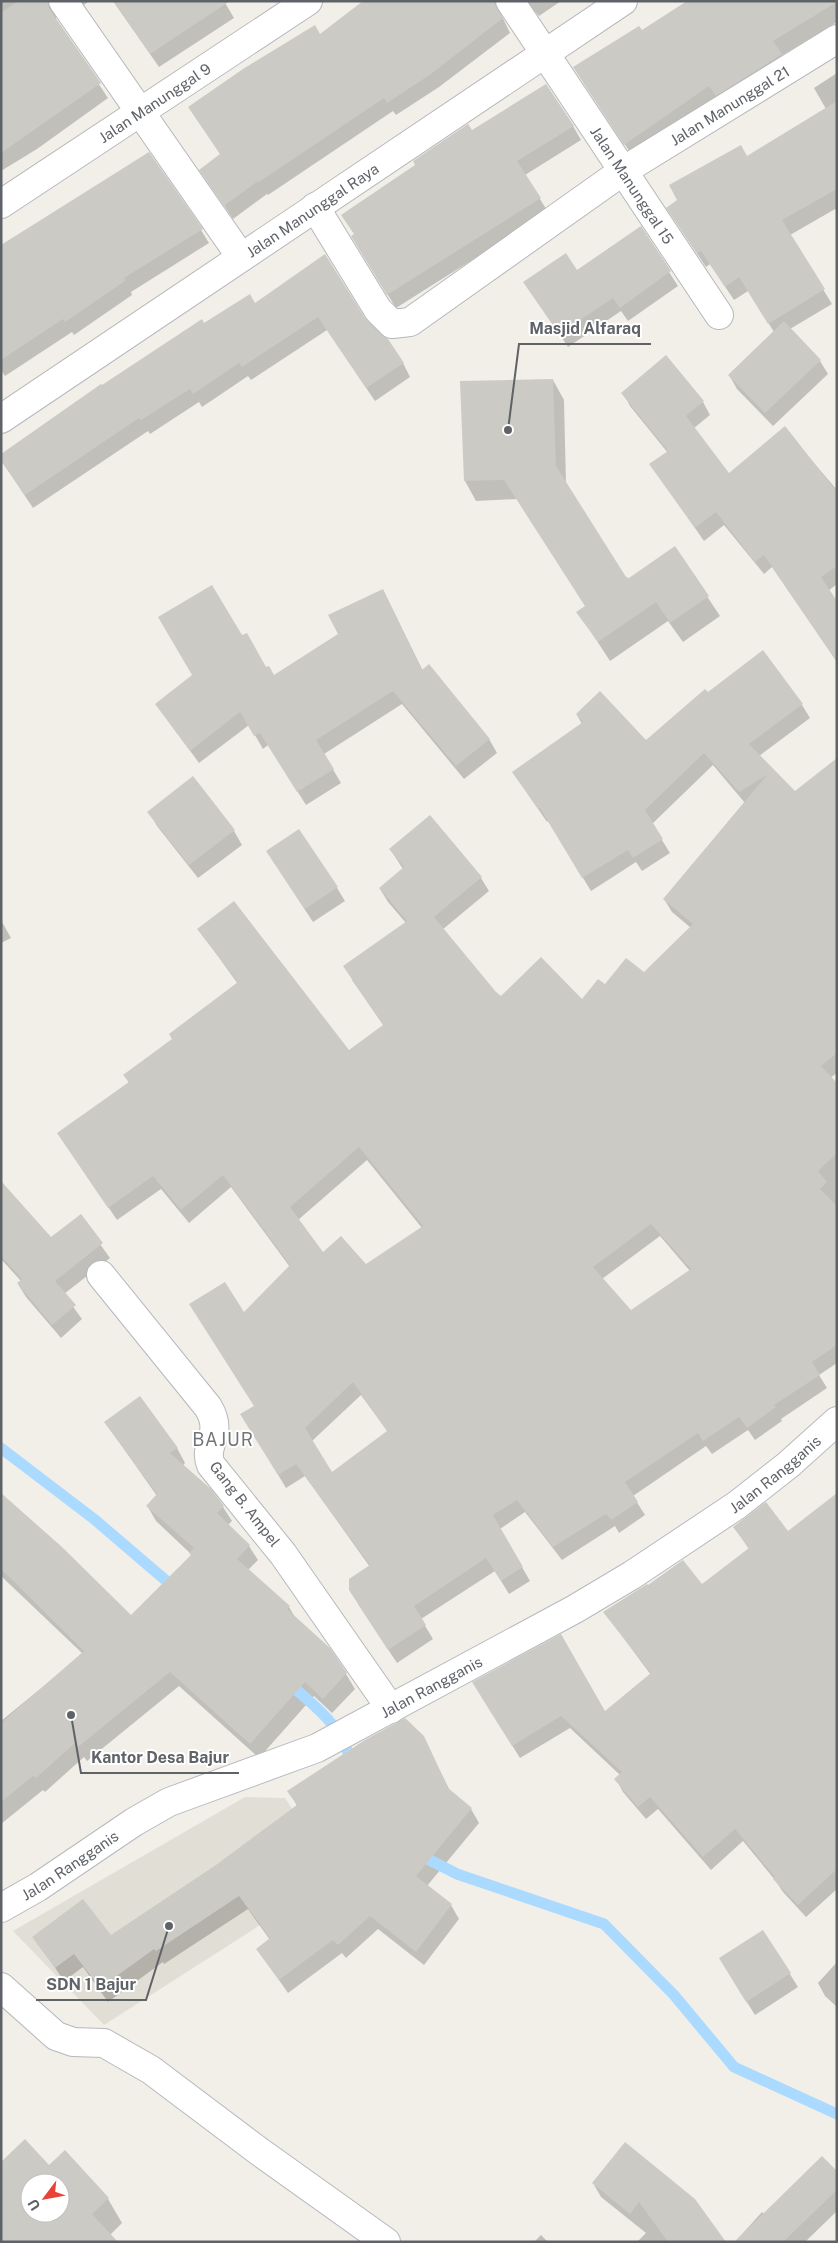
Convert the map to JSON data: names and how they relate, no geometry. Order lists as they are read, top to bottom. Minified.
{"streets":{"street":["Jalan Manunggal 9","Jalan Manunggal 21","Jalan Manunggal 15","Jalan Manunggal Raya","Jalan Rangganis","Gang B. Ampel"]},"crossings":[["Jalan Manunggal 21","Jalan Manunggal 15"],["Jalan Manunggal 21","Jalan Manunggal Raya"],["Jalan Manunggal 15","Jalan Manunggal Raya"],["Jalan Rangganis","Gang B. Ampel"]],"districts":["BAJUR"],"places":["Masjid Alfaraq","Kantor Desa Bajur","SDN 1 Bajur"],"north":"bottom left"}
